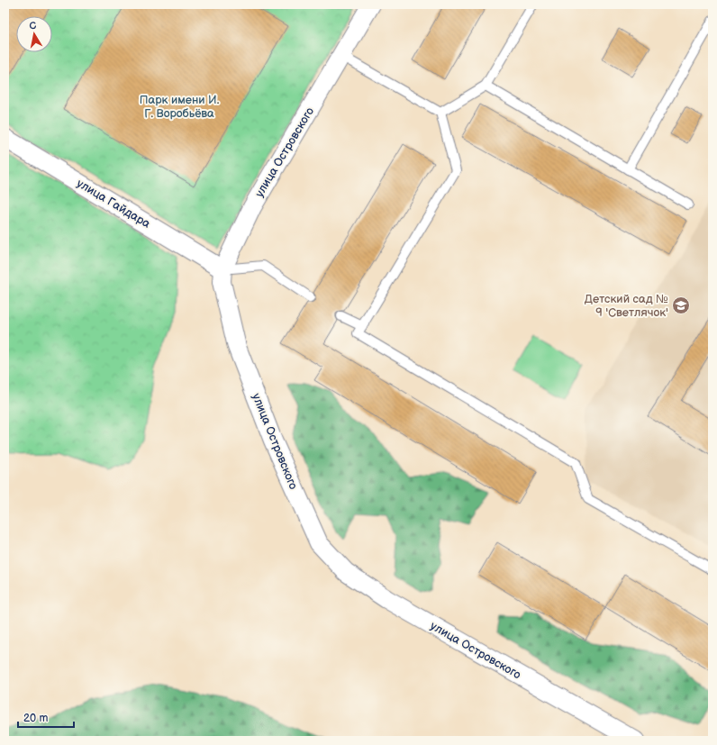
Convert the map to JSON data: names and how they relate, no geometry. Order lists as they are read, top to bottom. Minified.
{"streets":{"street":["улица Островского","улица Гайдара"]},"crossings":[["улица Островского","улица Гайдара"]],"parks":["Парк имени И. Г. Воробьёва"],"places":{"school or university":["Детский сад № 9 'Светлячок'"]},"scale_bar":"20 m","north":"top"}
